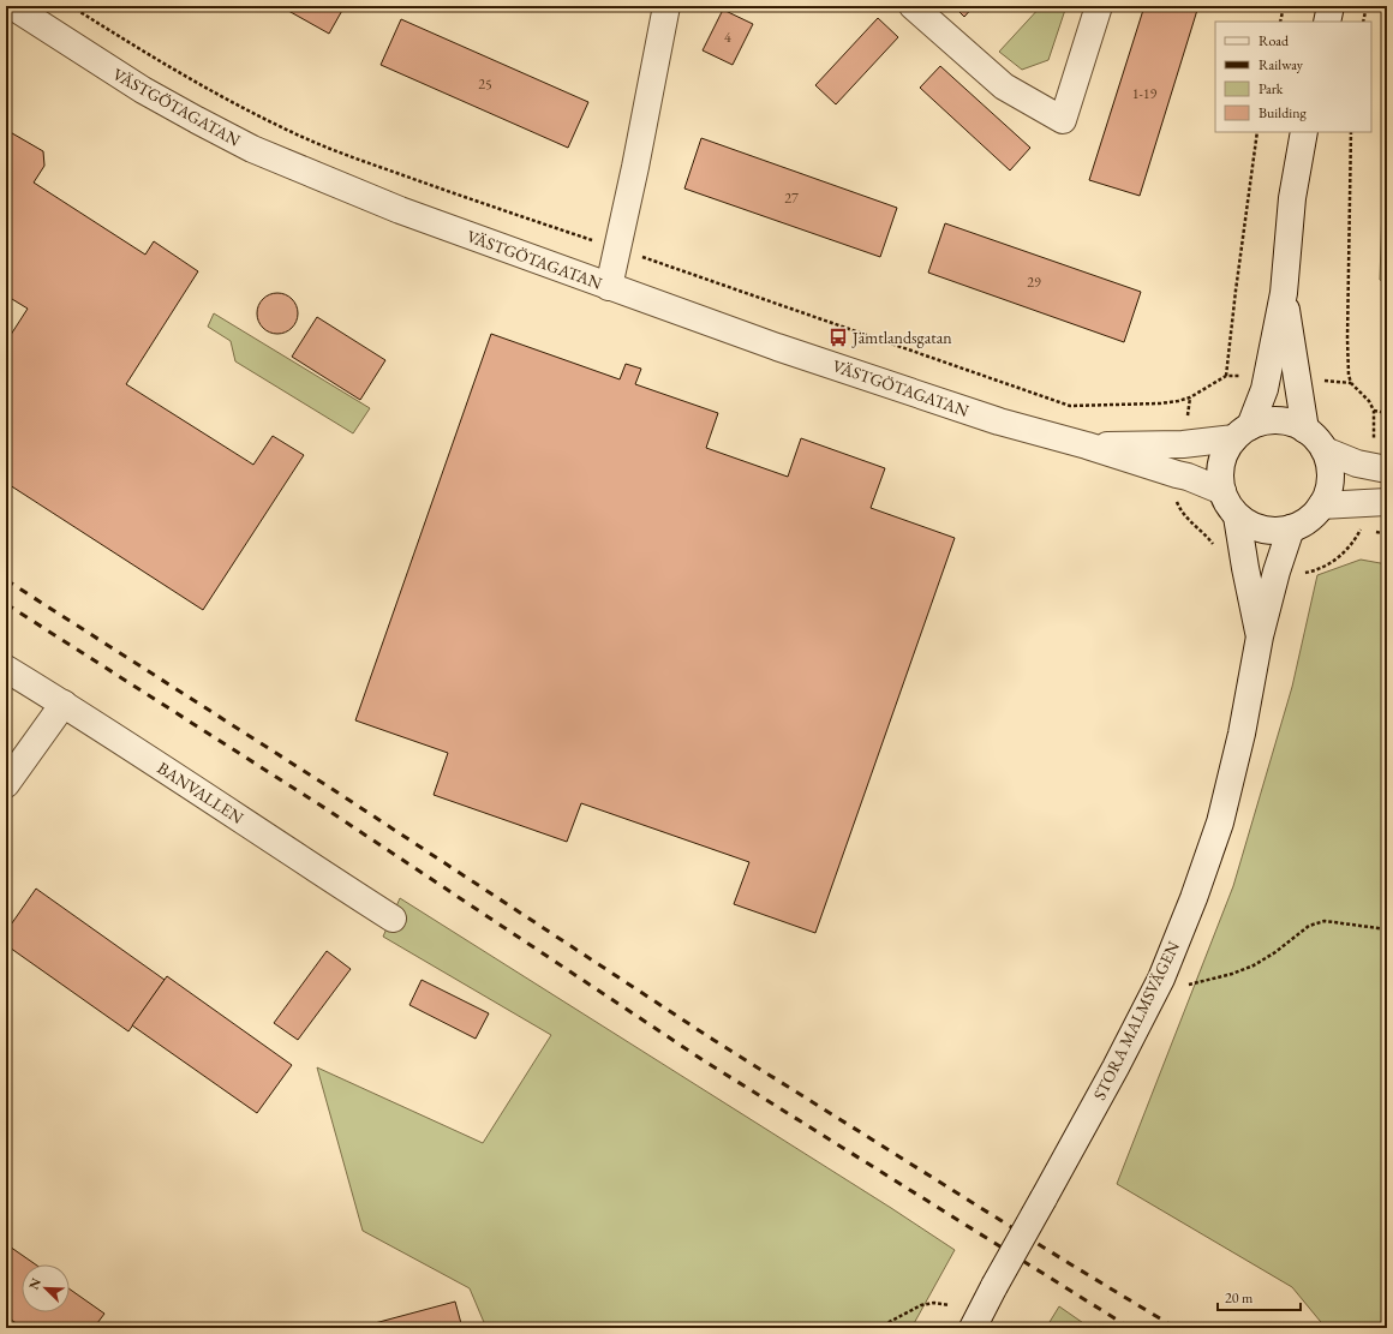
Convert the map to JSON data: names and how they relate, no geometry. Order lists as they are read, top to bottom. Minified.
{"streets":{"street":["VÄSTGÖTAGATAN","BANVALLEN","STORA MALMSVÄGEN"]},"crossings":[["VÄSTGÖTAGATAN","STORA MALMSVÄGEN"]],"places":{"bus stop":["Jämtlandsgatan"]},"house_numbers":["4","25","1-19","27","29"],"legend":["Road","Railway","Park","Building"],"scale_bar":"20 m","north":"top left"}
